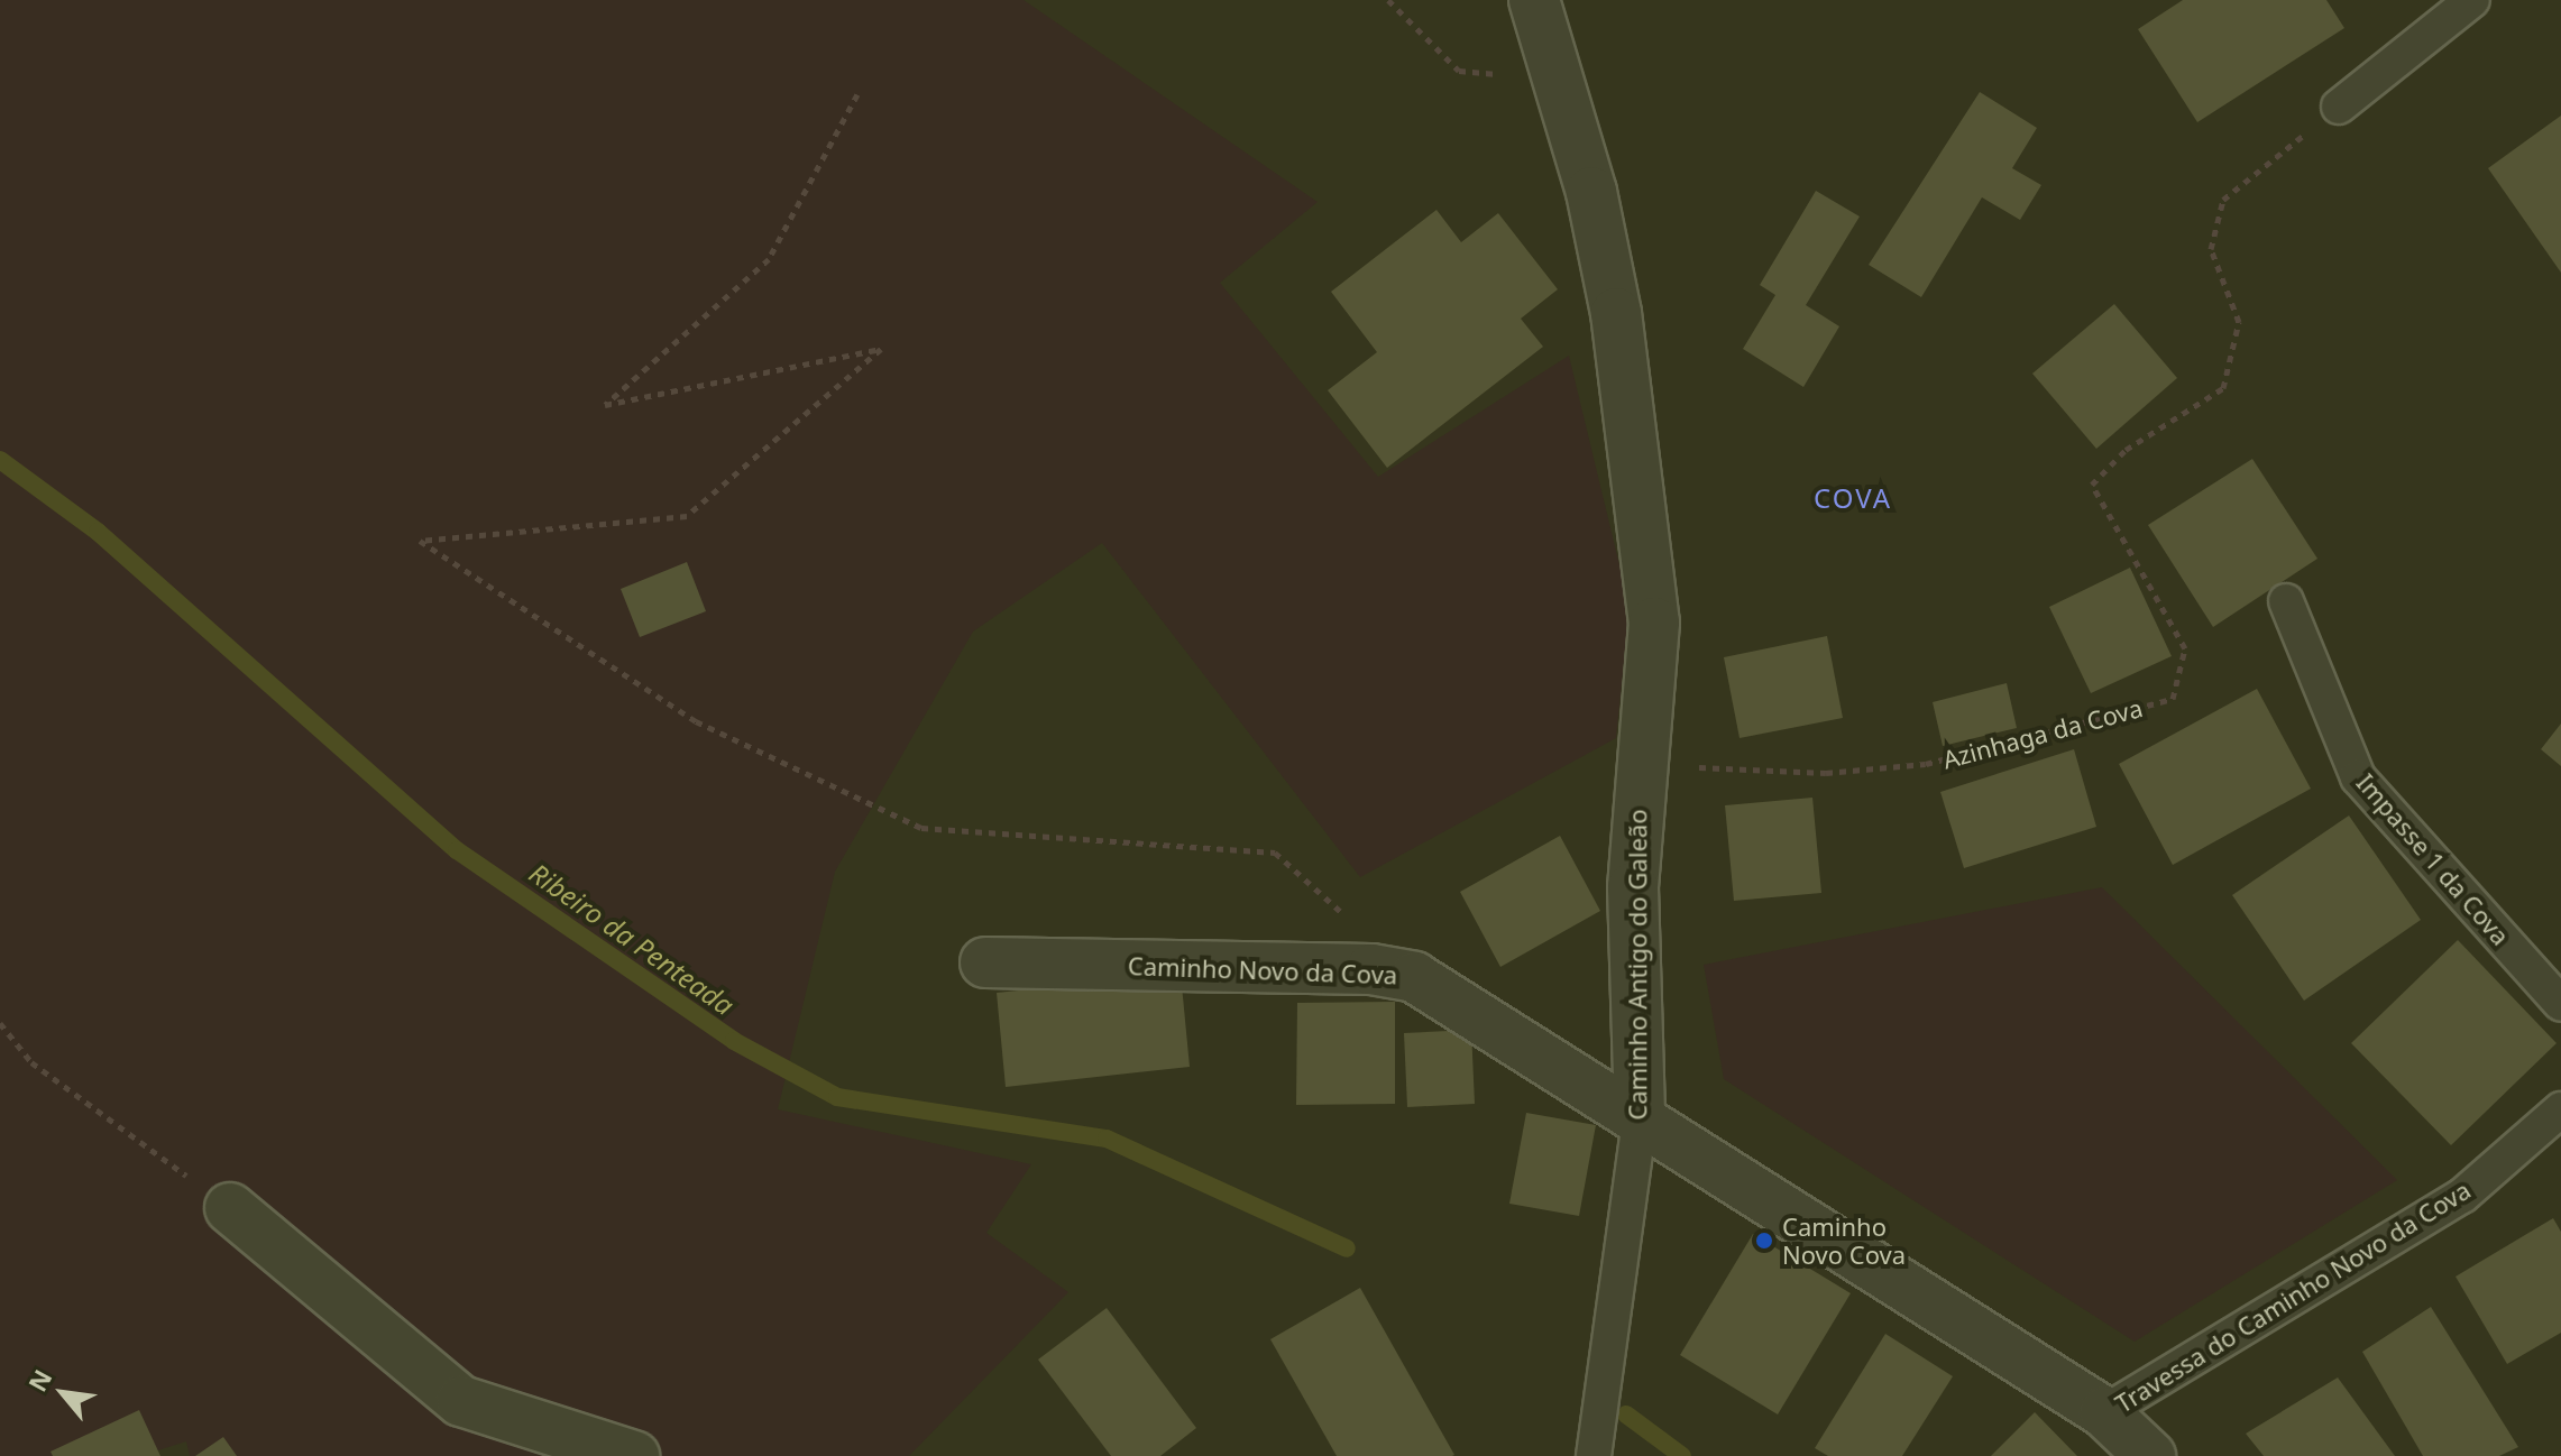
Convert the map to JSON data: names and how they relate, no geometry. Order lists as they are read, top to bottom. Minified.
{"streets":{"street":["Caminho Antigo do Galeão","Caminho Novo da Cova"],"lane":["Impasse 1 da Cova","Travessa do Caminho Novo da Cova"],"path":["Azinhaga da Cova"]},"crossings":[["Azinhaga da Cova","Caminho Antigo do Galeão"],["Caminho Antigo do Galeão","Caminho Novo da Cova"],["Caminho Novo da Cova","Travessa do Caminho Novo da Cova"]],"districts":["COVA"],"water":["Ribeiro da Penteada"],"places":["Caminho Novo Cova"],"north":"top left"}
